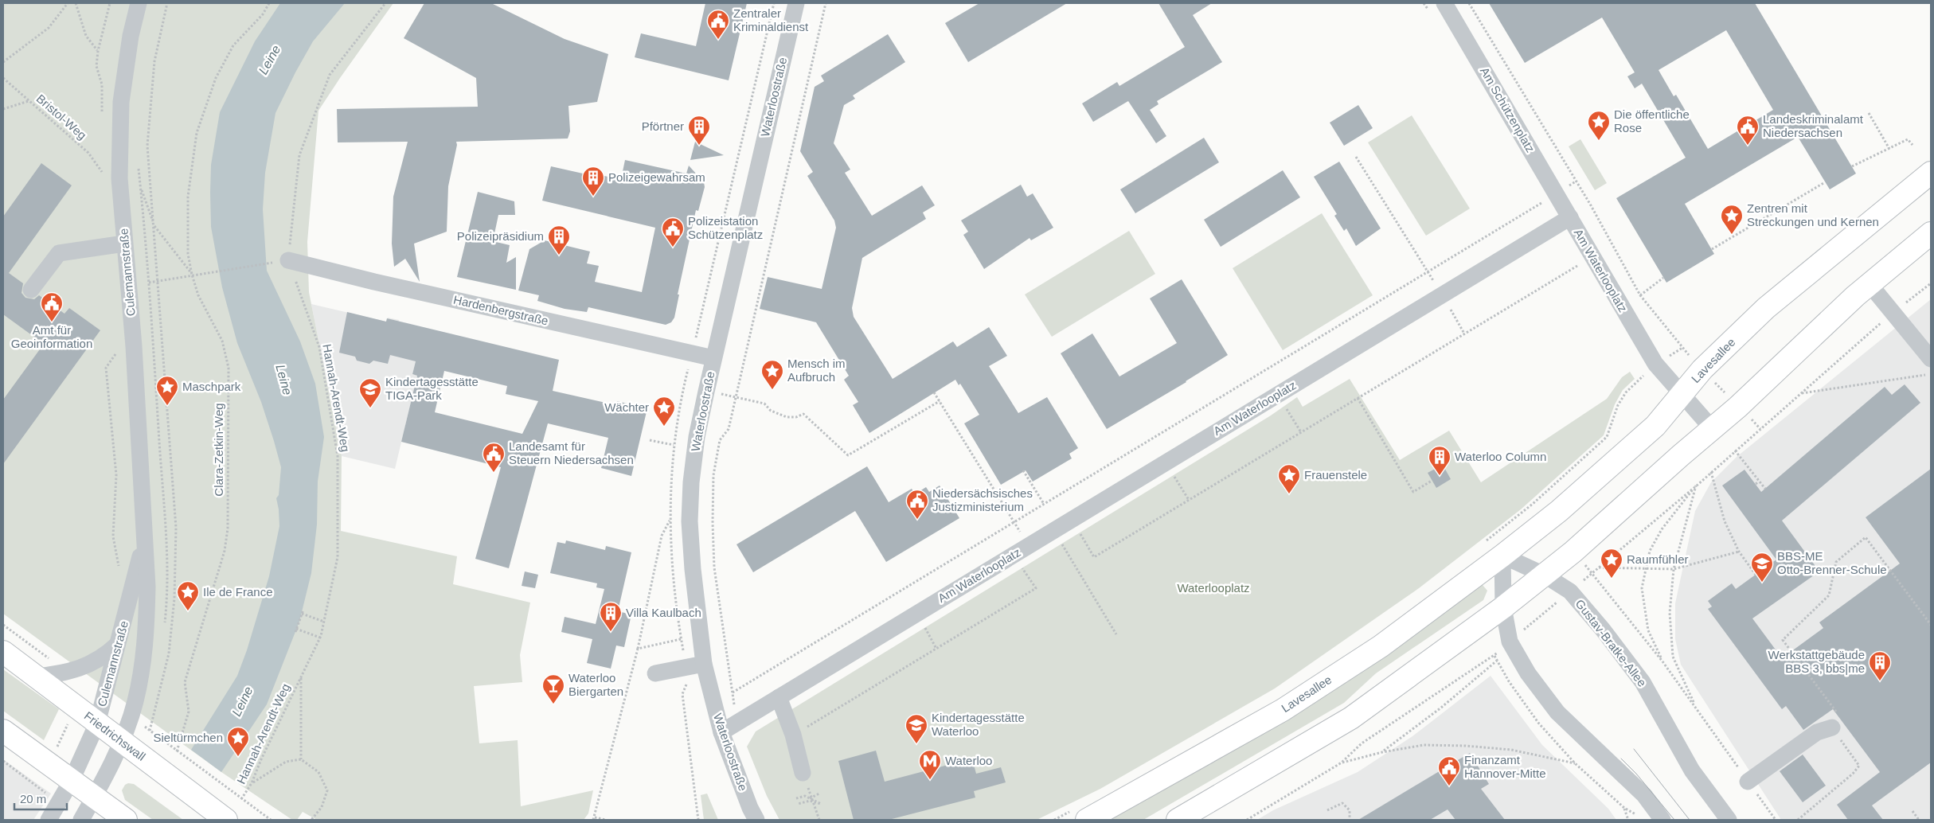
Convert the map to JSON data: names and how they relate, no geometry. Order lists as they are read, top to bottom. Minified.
{"streets":{"main road":["Lavesallee","Friedrichswall"],"street":["Waterloostraße","Am Schützenplatz","Am Waterlooplatz","Culemannstraße","Hardenbergstraße","Gustav-Bratke-Allee"],"path":["Bristol-Weg","Hannah-Arendt-Weg","Clara-Zetkin-Weg"]},"crossings":[["Waterloostraße","Am Waterlooplatz"],["Waterloostraße","Hardenbergstraße"],["Am Schützenplatz","Am Waterlooplatz"],["Am Waterlooplatz","Lavesallee"],["Culemannstraße","Friedrichswall"],["Hardenbergstraße","Hannah-Arendt-Weg"],["Lavesallee","Gustav-Bratke-Allee"]],"water":["Leine"],"parks":["Waterlooplatz"],"places":{"public building":["Zentraler Kriminaldienst","Landeskriminalamt Niedersachsen","Polizeistation Schützenplatz","Amt für Geoinformation","Landesamt für Steuern Niedersachsen","Niedersächsisches Justizministerium","Finanzamt Hannover-Mitte"],"place":["Die öffentliche Rose","Zentren mit Streckungen und Kernen","Mensch im Aufbruch","Maschpark","Wächter","Frauenstele","Raumfühler","Ile de France","Sieltürmchen"],"building":["Pförtner","Polizeigewahrsam","Polizeipräsidium","Waterloo Column","Villa Kaulbach","Werkstattgebäude BBS 3, bbs|me"],"school or university":["Kindertagesstätte TIGA-Park","BBS-ME Otto-Brenner-Schule","Kindertagesstätte Waterloo"],"bar":["Waterloo Biergarten"],"metro station":["Waterloo"]},"scale_bar":"20 m"}
